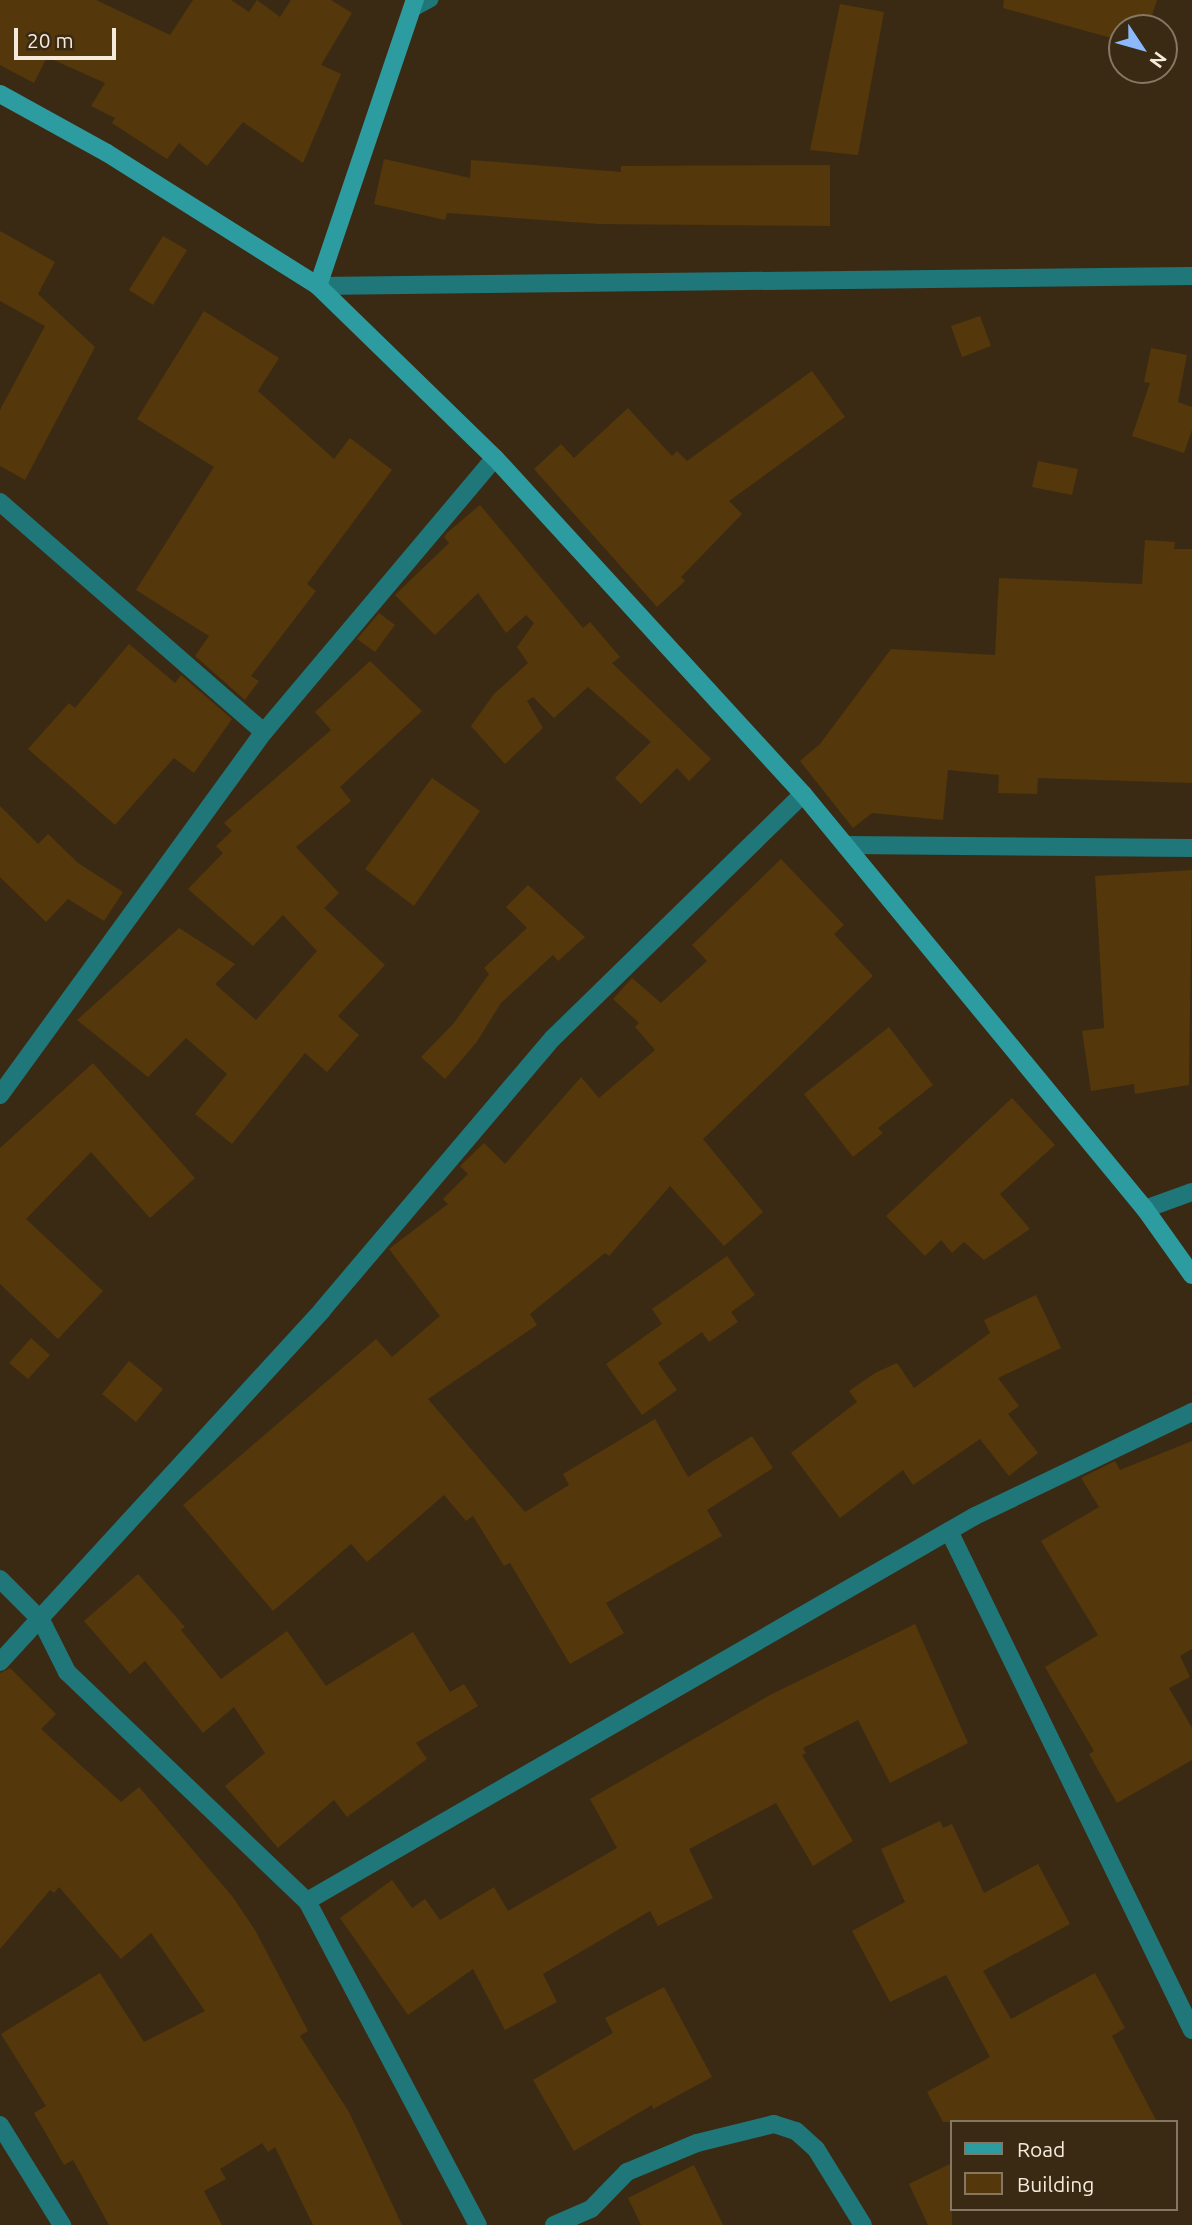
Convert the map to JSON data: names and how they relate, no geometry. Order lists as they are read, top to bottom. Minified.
{"legend":["Road","Building"],"scale_bar":"20 m","north":"bottom right"}
